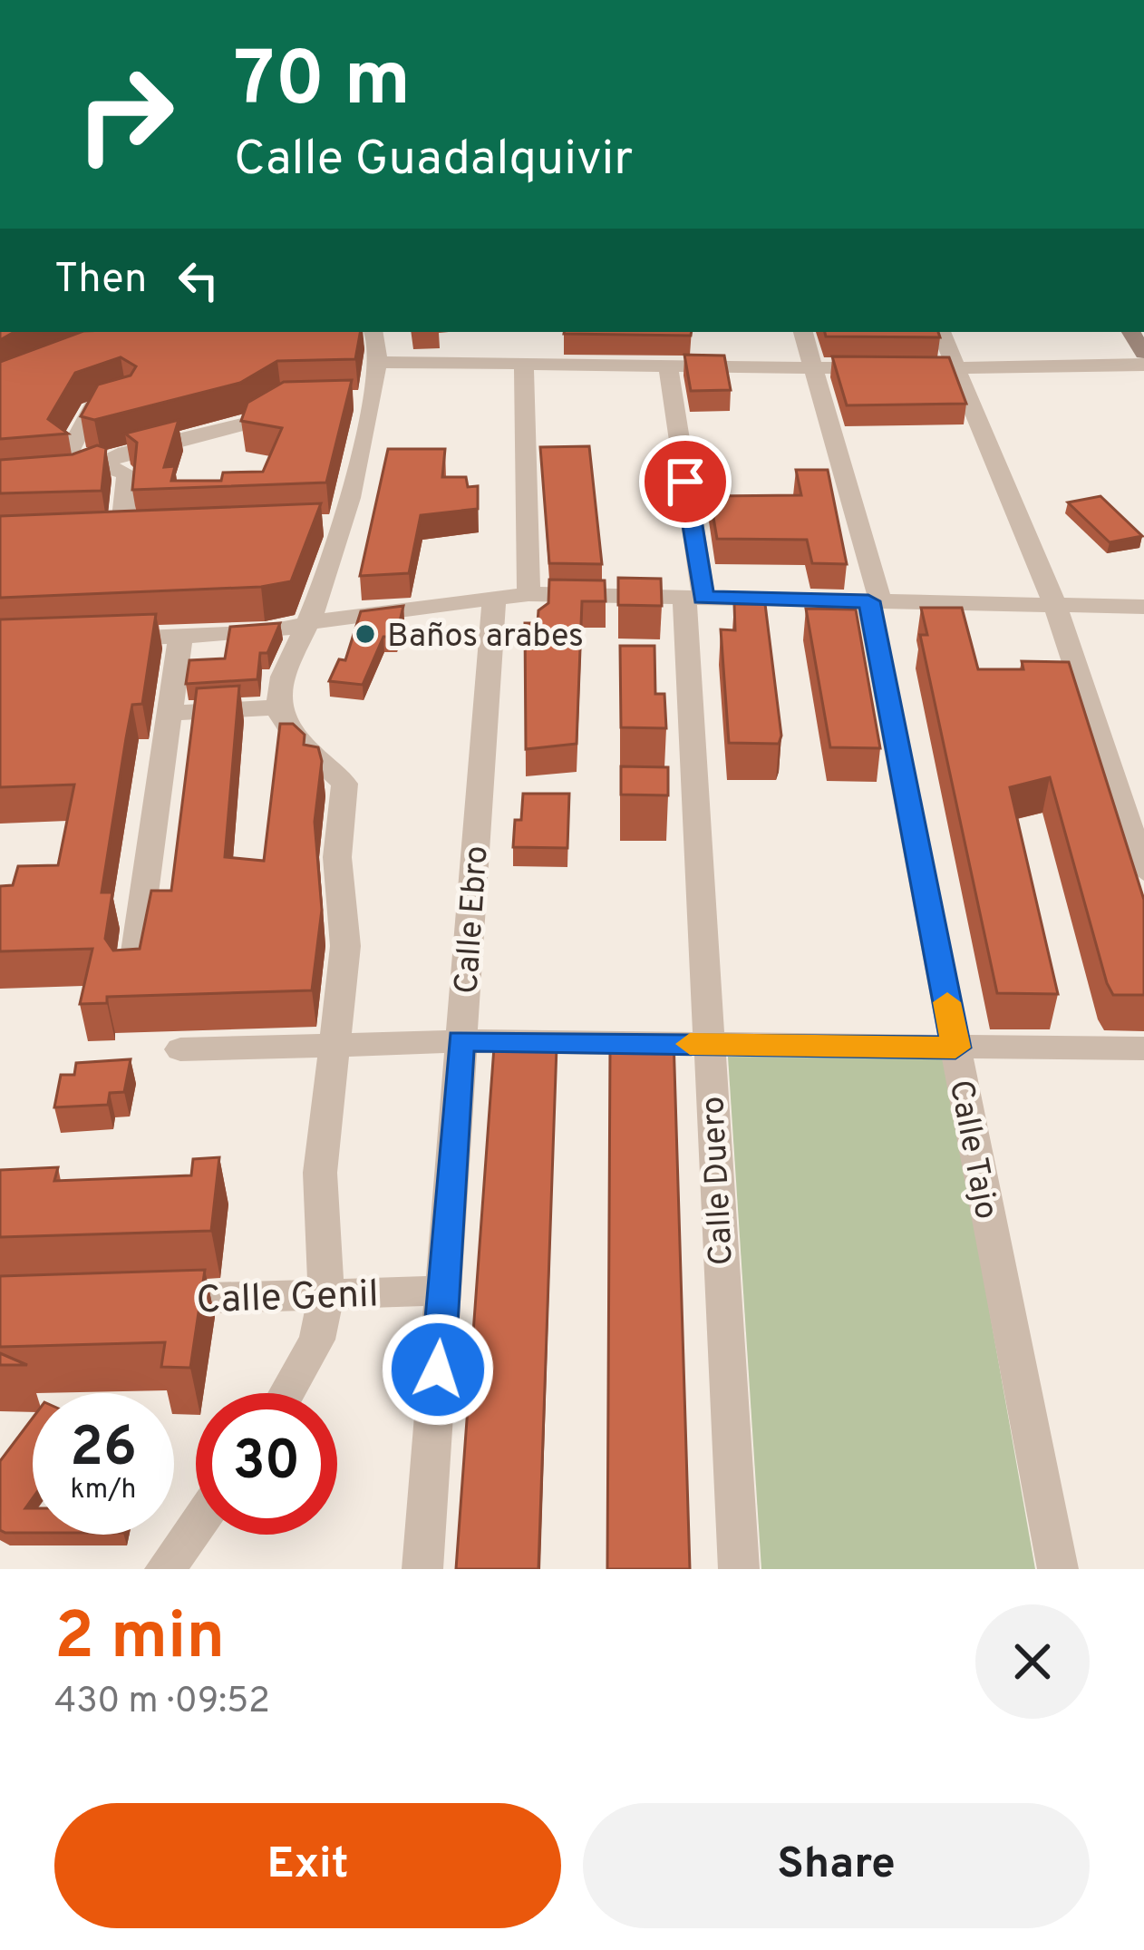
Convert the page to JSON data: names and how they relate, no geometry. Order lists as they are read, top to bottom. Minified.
{"streets":{"street":["Calle Ebro","Calle Tajo","Calle Duero","Calle Genil"]},"crossings":[["Calle Ebro","Calle Genil"]],"places":["Baños arabes"],"page":{"turn":["70 m","Calle Guadalquivir"],"then":"Then","speed":"26 km/h","limit":"30","heading":["2 min","430 m · 09:52"],"buttons":["Exit","Share"]}}
